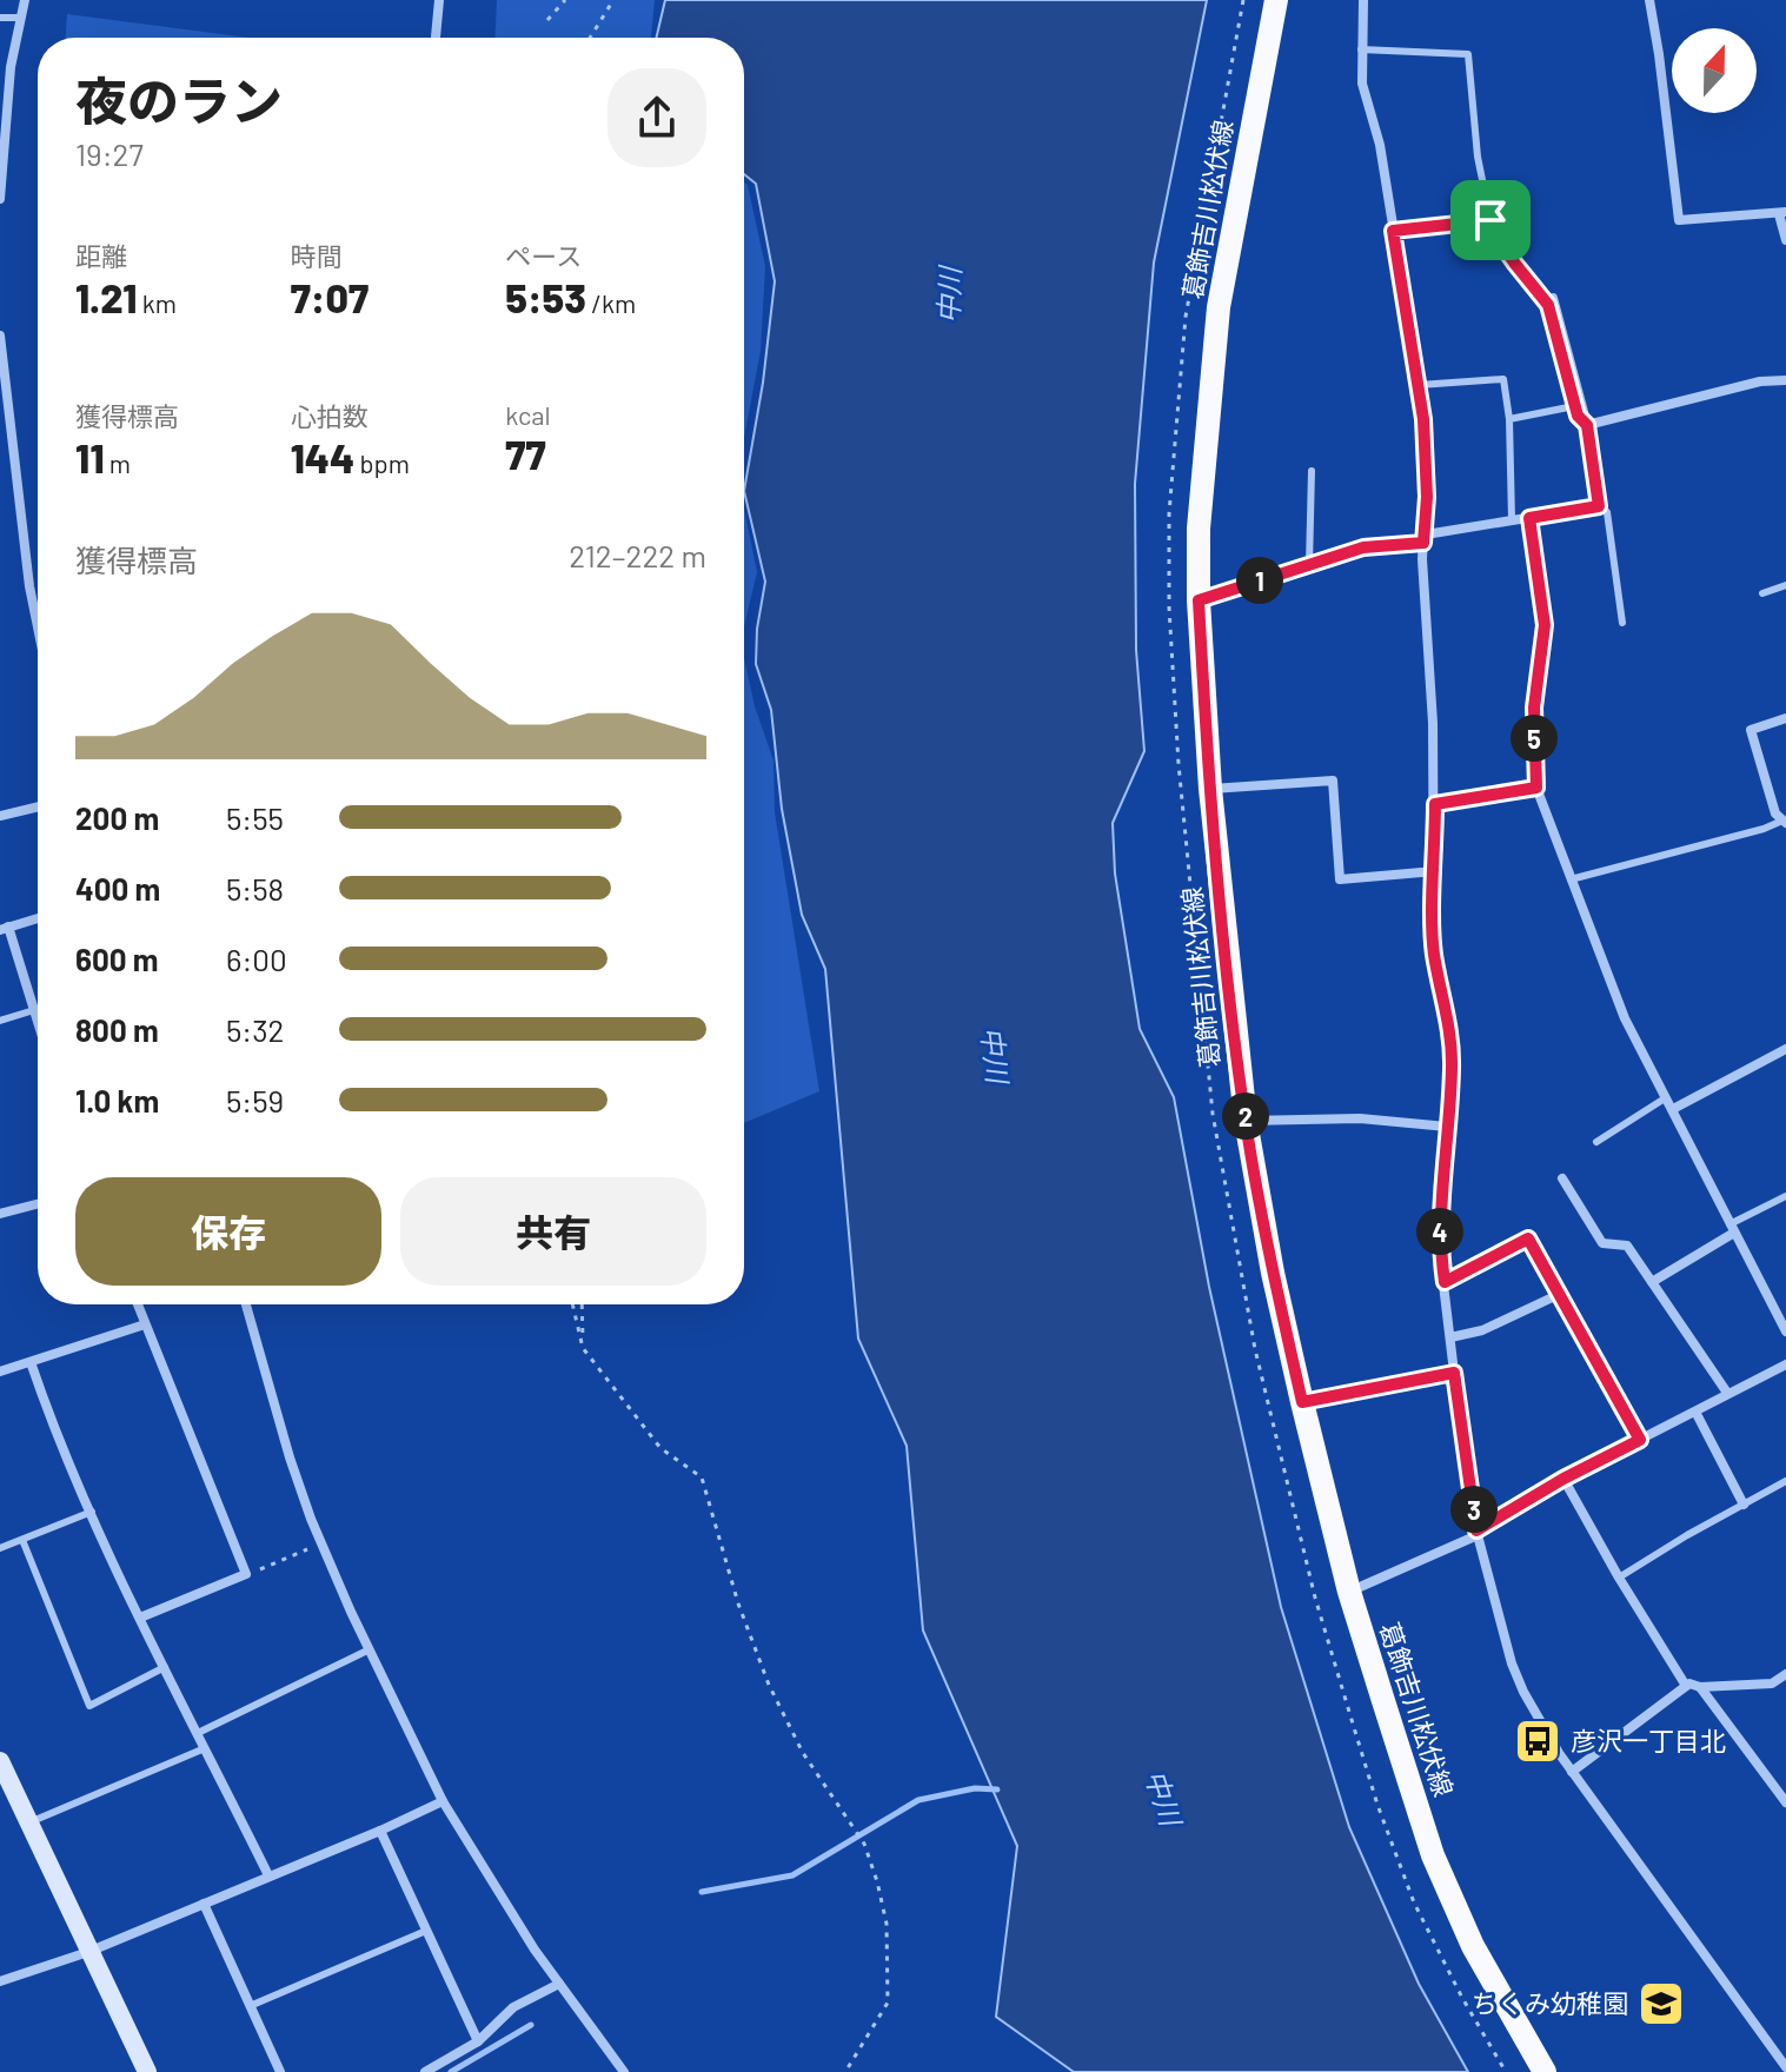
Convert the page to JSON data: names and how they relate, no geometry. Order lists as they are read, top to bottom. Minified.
{"streets":{"main road":["葛飾吉川松伏線"]},"water":["中川"],"places":{"bus stop":["彦沢一丁目北"],"school or university":["ちくみ幼稚園"]},"north":"top","page":{"heading":["夜のラン","19:27"],"stats":[["距離","1.21 km"],["時間","7:07"],["ペース","5:53 /km"],["獲得標高","11 m"],["心拍数","144 bpm"],["kcal","77"]],"chart":["獲得標高","212–222 m"],"pins":["1","5","2","4","3"],"list":[{"name":"200 m","note":"5:55"},{"name":"400 m","note":"5:58"},{"name":"600 m","note":"6:00"},{"name":"800 m","note":"5:32"},{"name":"1.0 km","note":"5:59"}],"buttons":["保存","共有"]}}
